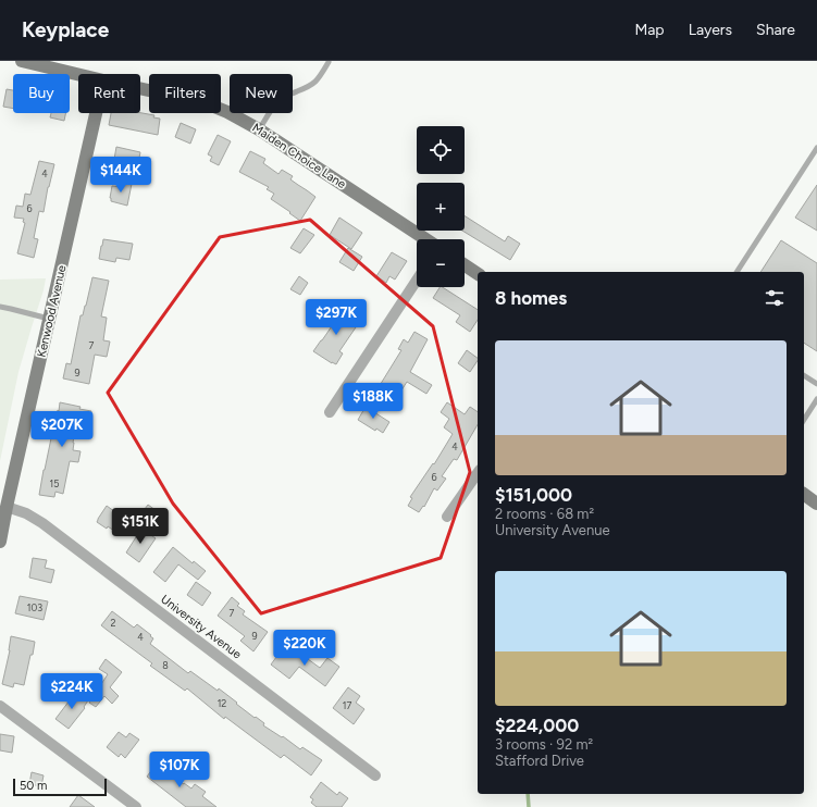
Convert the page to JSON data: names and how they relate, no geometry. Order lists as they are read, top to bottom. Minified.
{"streets":{"main road":["Maiden Choice Lane","Kenwood Avenue"],"street":["University Avenue"]},"crossings":[["Kenwood Avenue","University Avenue"]],"house_numbers":["4","6","7","9","4","6","15","103","7","2","9","4","8","12","17"],"scale_bar":"50 m","page":{"header":"Keyplace","nav":["Map","Layers","Share"],"chip":["Buy","Rent","Filters","New"],"map_buttons":["+","−"],"price":["$144K","$297K","$188K","$207K","$151K","$220K","$224K","$107K"],"heading":"8 homes","list":[{"name":"$151,000","note":"2 rooms · 68 m² · University Avenue"},{"name":"$224,000","note":"3 rooms · 92 m² · Stafford Drive"}],"scale":"50 m"}}
